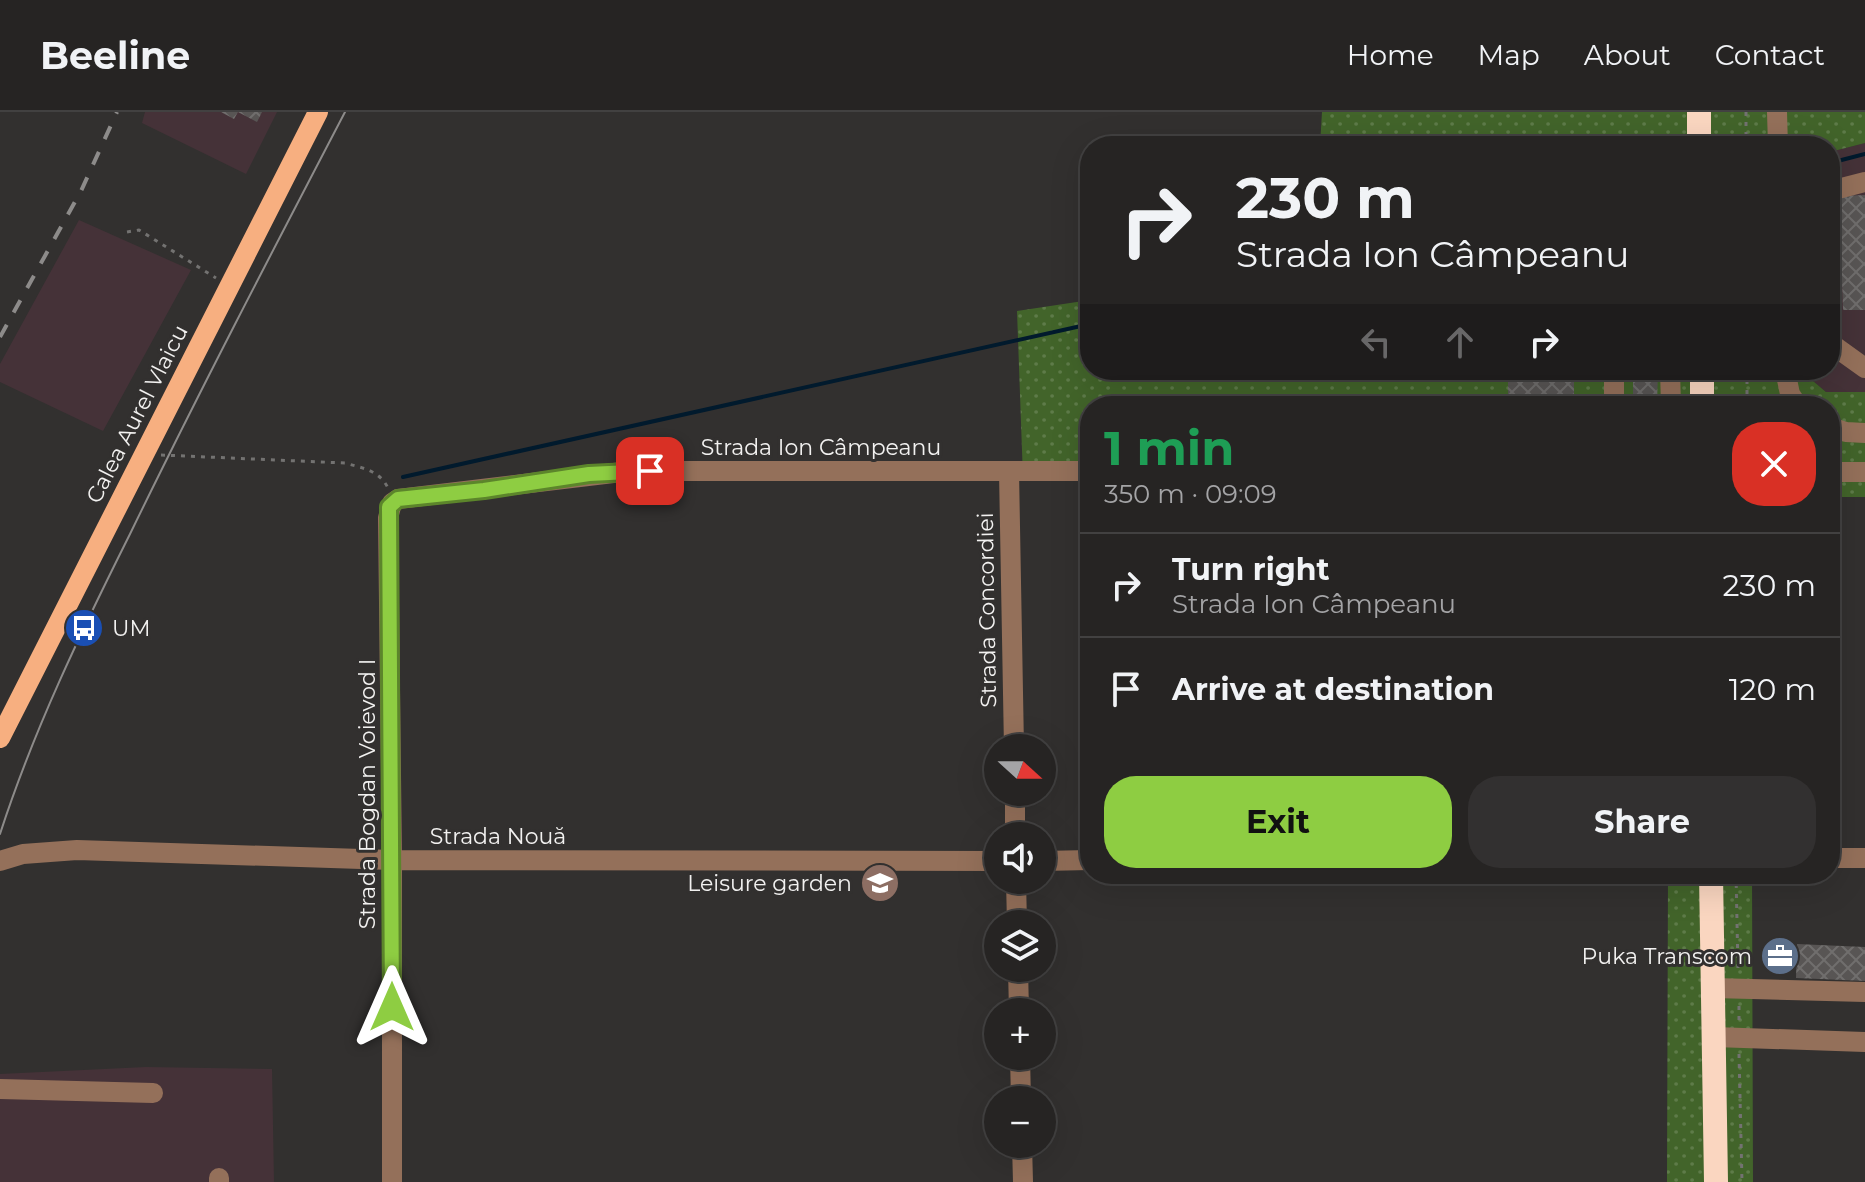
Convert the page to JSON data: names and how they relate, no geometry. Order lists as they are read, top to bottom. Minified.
{"streets":{"main road":["Calea Aurel Vlaicu"],"street":["Strada Ion Câmpeanu","Strada Concordiei","Strada Bogdan Voievod I","Strada Nouă"]},"crossings":[["Strada Ion Câmpeanu","Strada Concordiei"],["Strada Ion Câmpeanu","Strada Bogdan Voievod I"],["Strada Bogdan Voievod I","Strada Nouă"]],"places":{"bus stop":["UM"],"school or university":["Leisure garden"],"office":["Puka Transcom"]},"north":"right","page":{"header":"Beeline","nav":["Home","Map","About","Contact"],"turn":["230 m","Strada Ion Câmpeanu"],"heading":["1 min","350 m · 09:09"],"list":[{"name":"Turn right","note":"Strada Ion Câmpeanu","value":"230 m"},{"name":"Arrive at destination","value":"120 m"}],"map_buttons":["+","−"],"buttons":["Exit","Share"]}}
